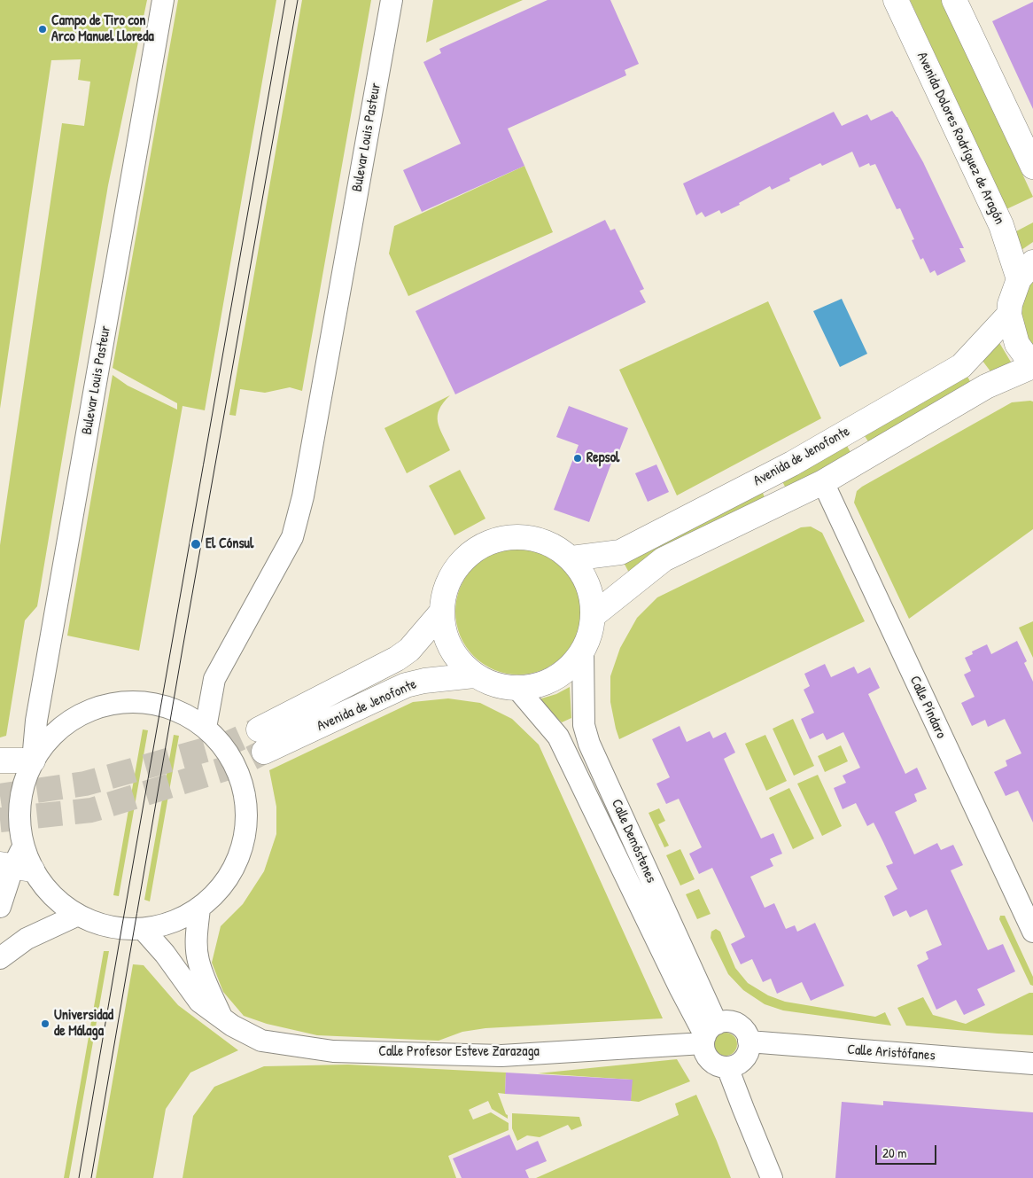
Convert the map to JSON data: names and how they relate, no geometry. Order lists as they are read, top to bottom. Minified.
{"streets":{"main road":["Avenida Dolores Rodríguez de Aragón","Avenida de Jenofonte"],"street":["Bulevar Louis Pasteur","Calle Píndaro","Calle Demóstenes","Calle Profesor Esteve Zarazaga","Calle Aristófanes"]},"crossings":[["Avenida de Jenofonte","Calle Demóstenes"],["Calle Demóstenes","Calle Profesor Esteve Zarazaga"],["Calle Demóstenes","Calle Aristófanes"],["Calle Profesor Esteve Zarazaga","Calle Aristófanes"]],"places":["Campo de Tiro con Arco Manuel Lloreda","Repsol","El Cónsul","Universidad de Málaga"],"scale_bar":"20 m"}
